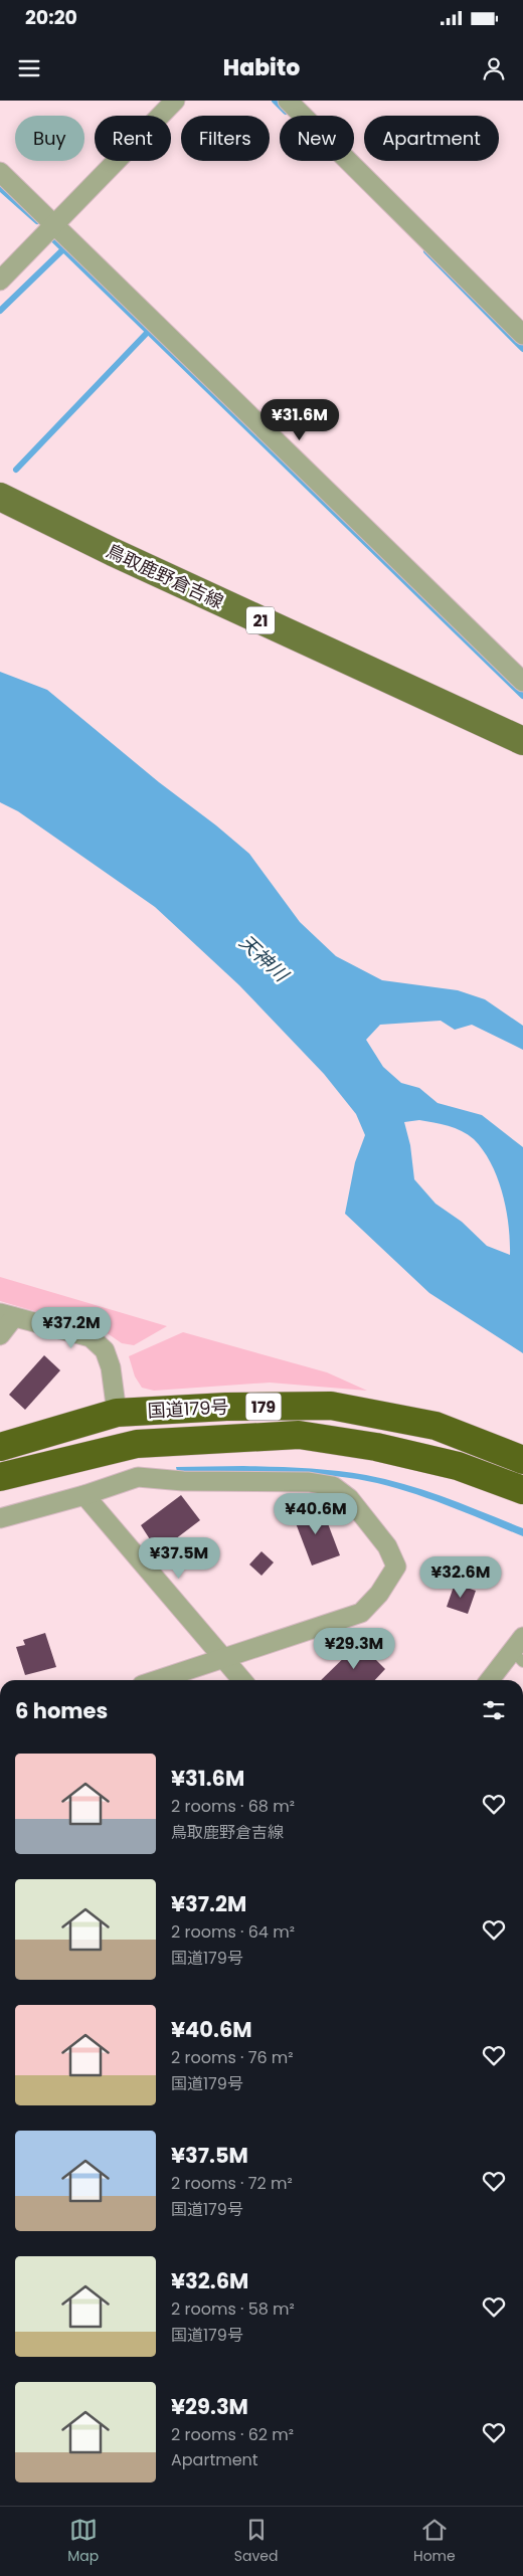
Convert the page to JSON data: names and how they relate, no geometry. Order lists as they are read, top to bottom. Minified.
{"streets":{"highway":["179","国道179号"],"main road":["鳥取鹿野倉吉線","21"]},"water":["天神川"],"page":{"status":"20:20","header":"Habito","chip":["Buy","Rent","Filters","New","Apartment"],"price":["¥31.6M","¥37.2M","¥40.6M","¥37.5M","¥32.6M","¥29.3M"],"heading":"6 homes","list":[{"name":"¥31.6M","note":"2 rooms · 68 m² · 鳥取鹿野倉吉線"},{"name":"¥37.2M","note":"2 rooms · 64 m² · 国道179号"},{"name":"¥40.6M","note":"2 rooms · 76 m² · 国道179号"},{"name":"¥37.5M","note":"2 rooms · 72 m² · 国道179号"},{"name":"¥32.6M","note":"2 rooms · 58 m² · 国道179号"},{"name":"¥29.3M","note":"2 rooms · 62 m² · Apartment"}],"tabs":["Map","Saved","Home"]}}
